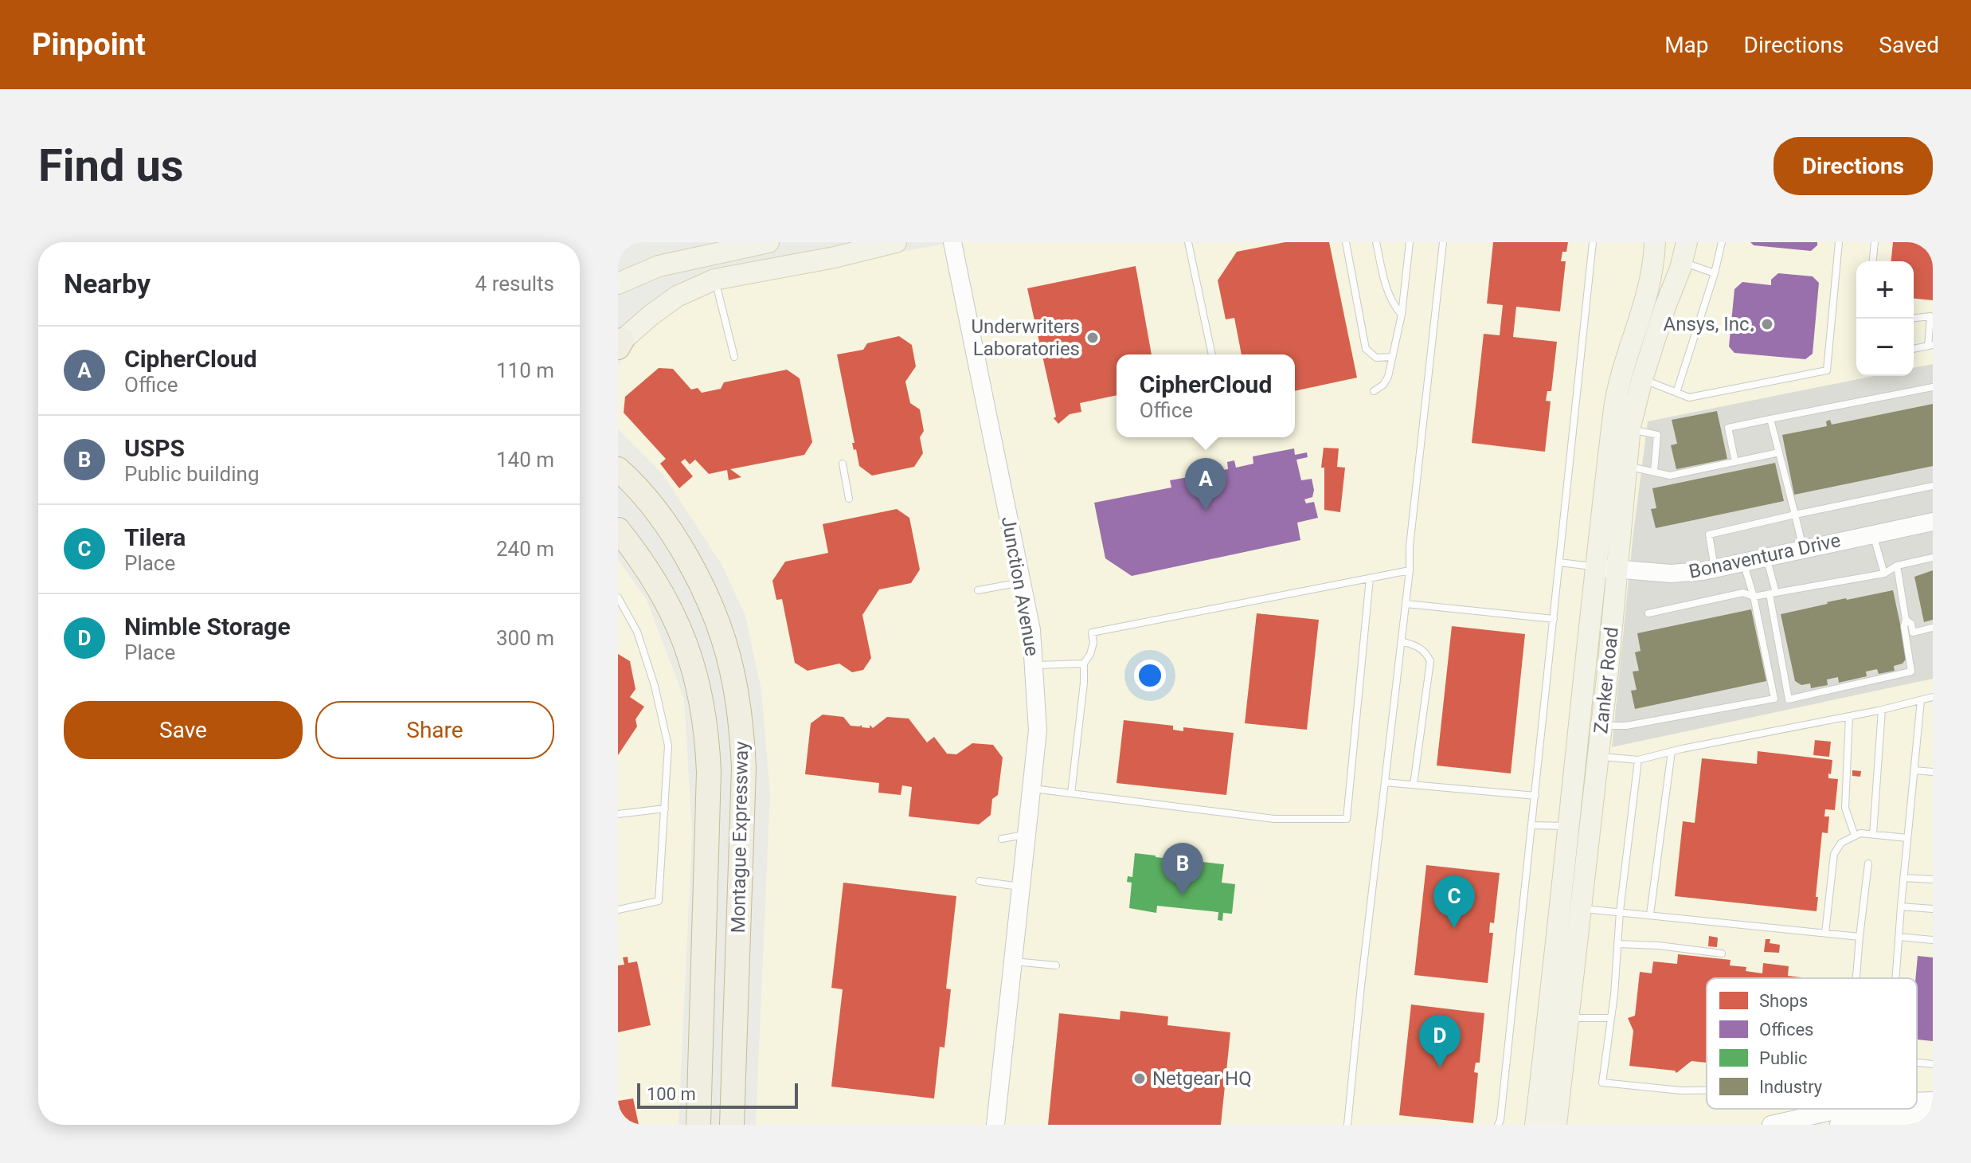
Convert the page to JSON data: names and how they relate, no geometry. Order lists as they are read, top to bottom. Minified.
{"streets":{"highway":["Montague Expressway"],"main road":["Bonaventura Drive","Junction Avenue","Zanker Road"]},"crossings":[["Bonaventura Drive","Zanker Road"]],"places":["Ansys, Inc.","Underwriters Laboratories","Netgear HQ"],"legend":["Shops","Offices","Public","Industry"],"scale_bar":"100 m","page":{"header":"Pinpoint","nav":["Map","Directions","Saved"],"buttons":["Directions",["Save","Share"]],"title":"Find us","heading":["Nearby","4 results"],"map_buttons":["+","−"],"list":[{"mark":"A","name":"CipherCloud","note":"Office","value":"110 m"},{"mark":"B","name":"USPS","note":"Public building","value":"140 m"},{"mark":"C","name":"Tilera","note":"Place","value":"240 m"},{"mark":"D","name":"Nimble Storage","note":"Place","value":"300 m"}],"popup":["CipherCloud","Office"],"pins":["A","B","C","D"],"scale":"100 m"}}
